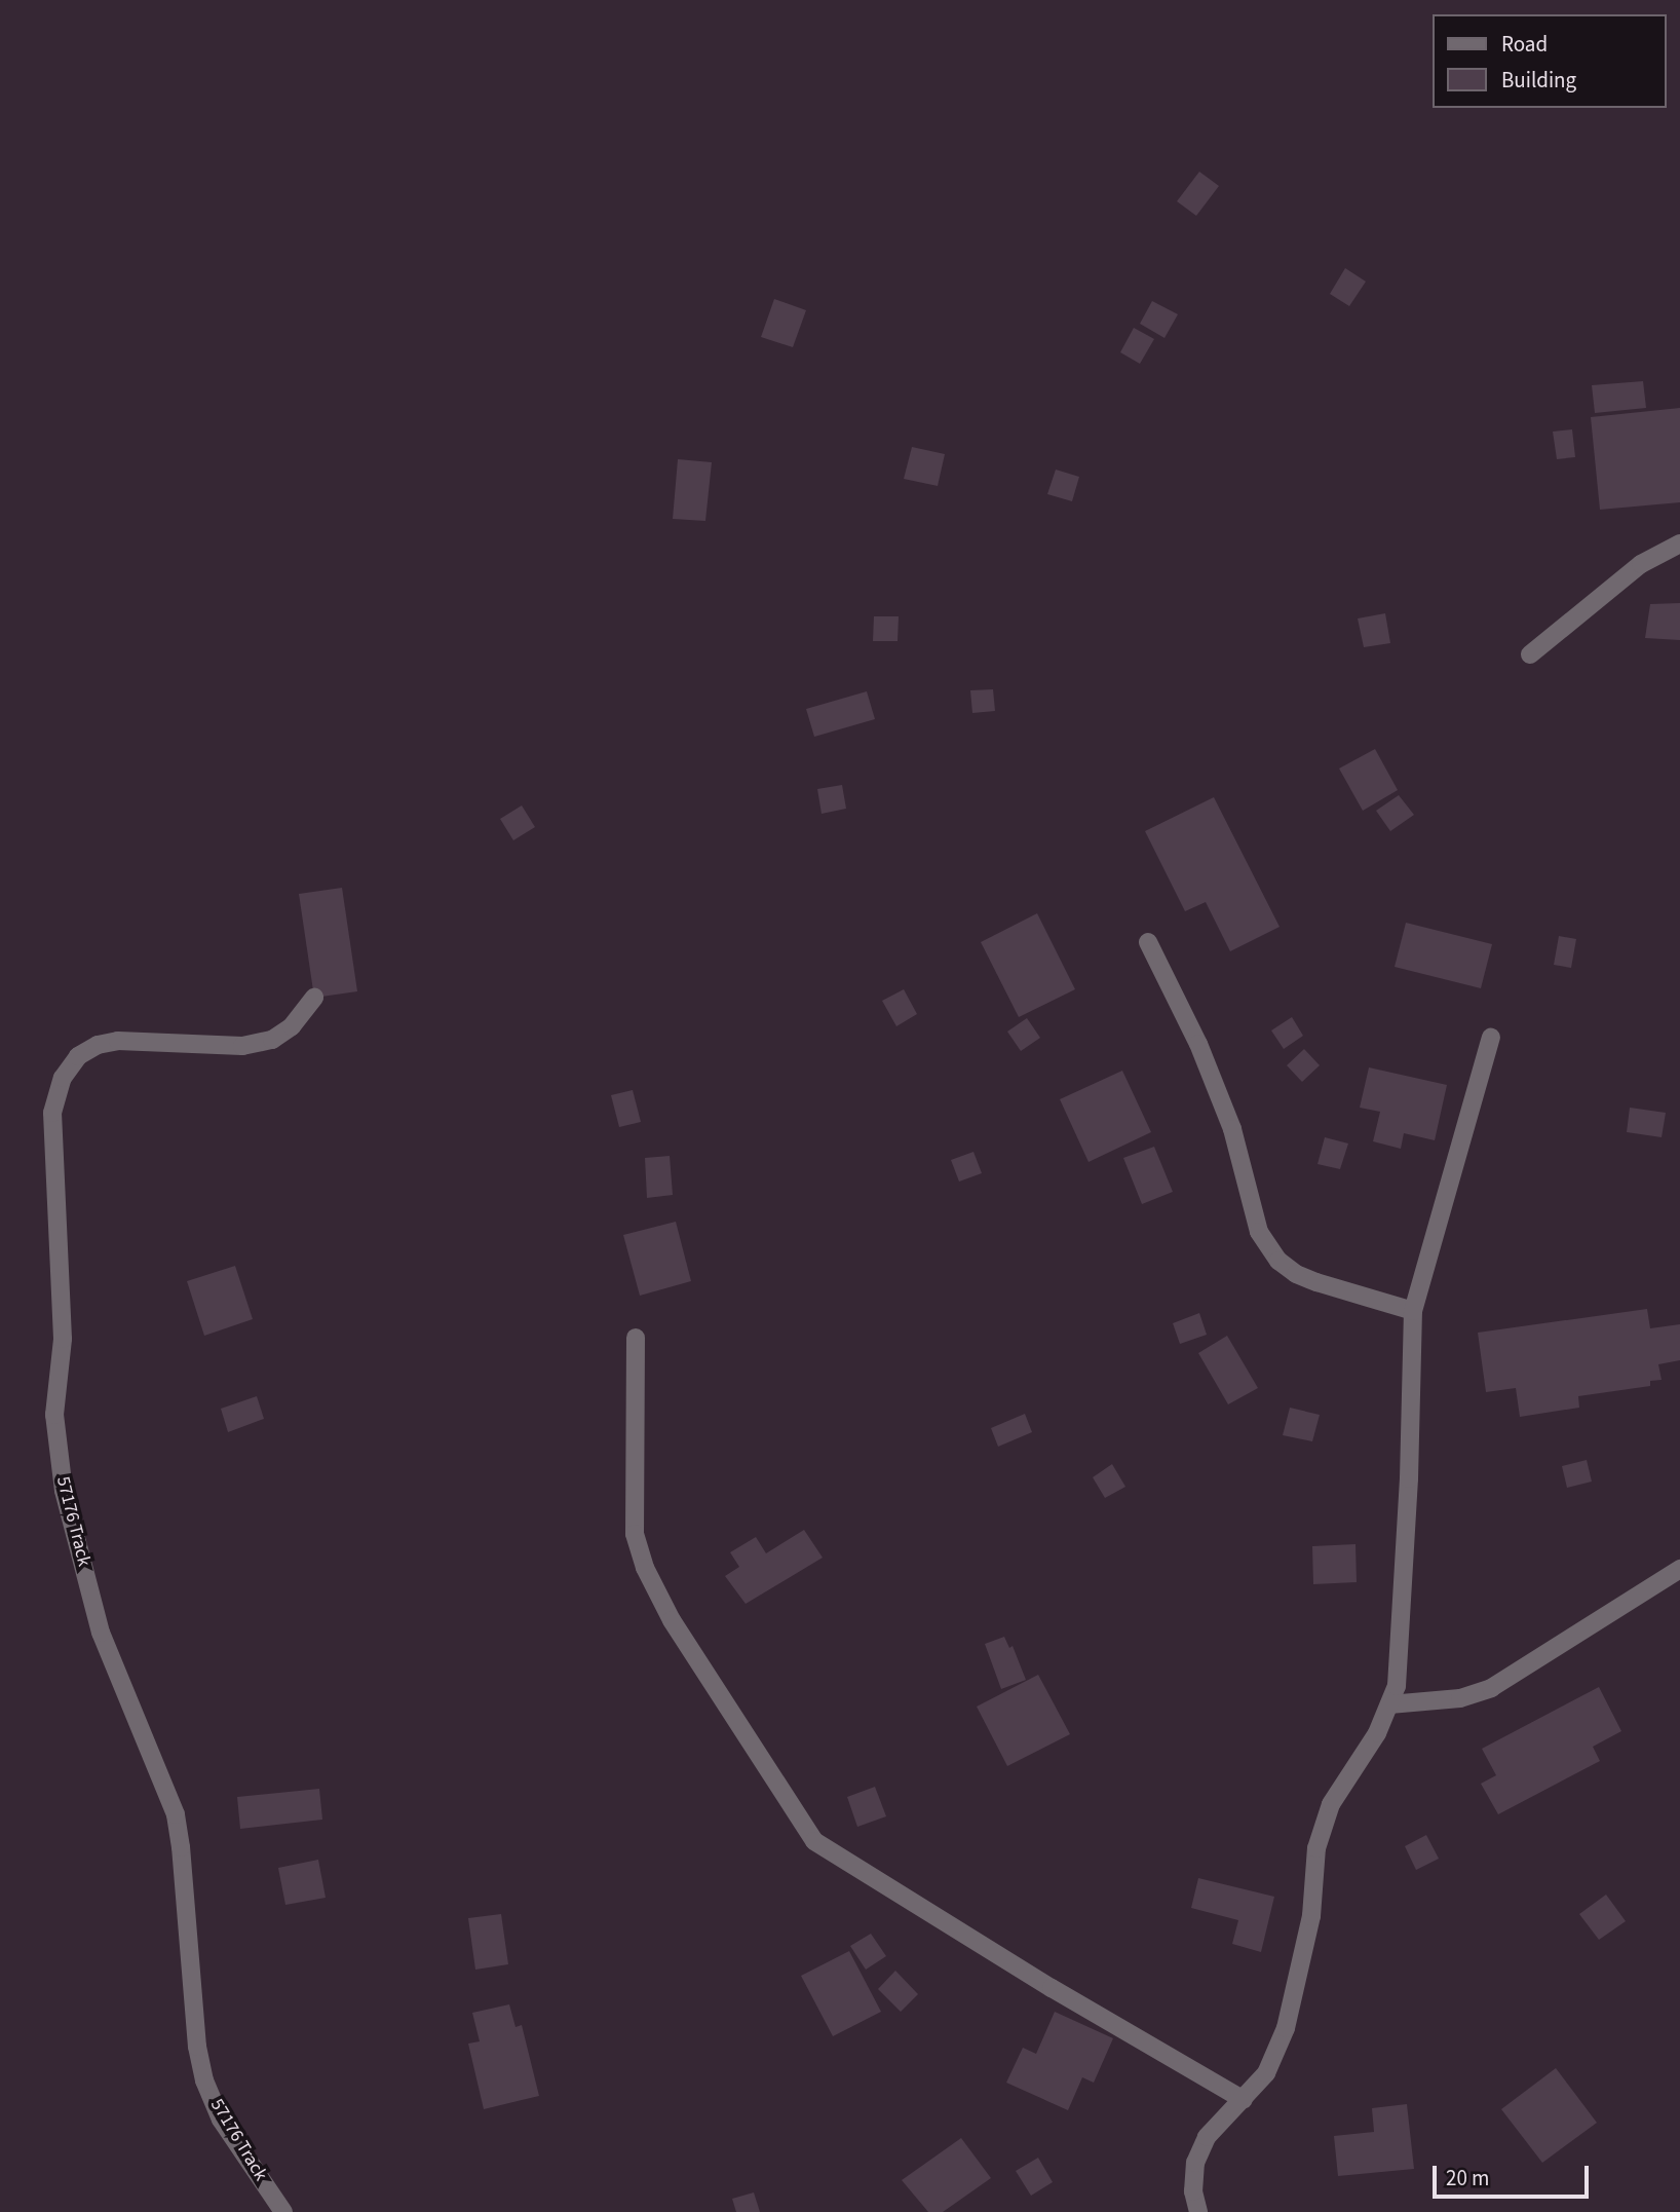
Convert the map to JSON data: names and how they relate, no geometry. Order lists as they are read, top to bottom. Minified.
{"streets":{"street":["57176 Track"]},"legend":["Road","Building"],"scale_bar":"20 m"}
